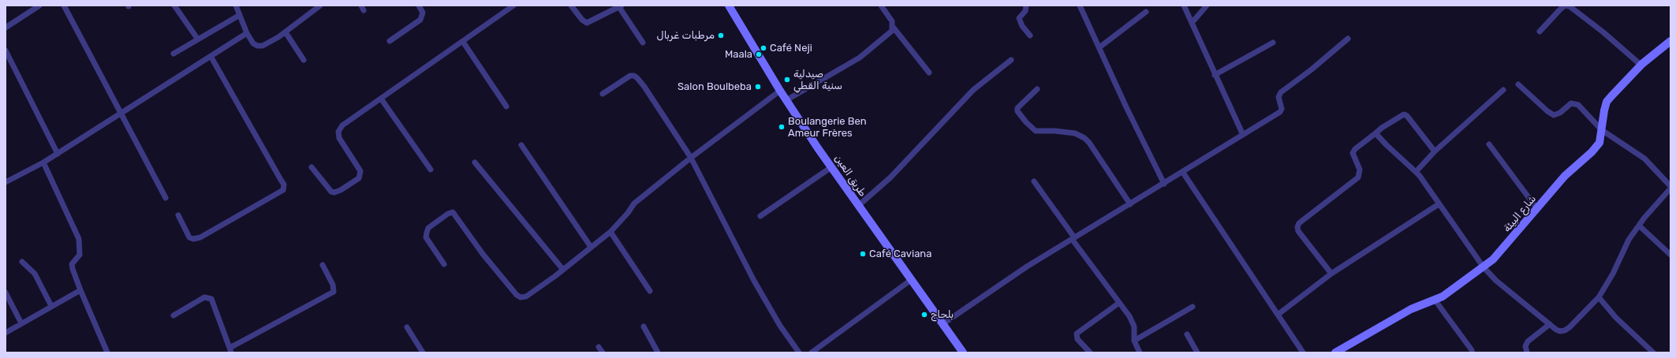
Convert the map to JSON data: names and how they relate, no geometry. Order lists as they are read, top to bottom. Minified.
{"streets":{"street":["طريق العين","شارع البيئة"]},"places":["مرطبات غربال","Café Neji","Maala","صيدلية سنية القطي","Salon Boulbeba","Boulangerie Ben Ameur Frères","Café Caviana","بلحاج"]}
